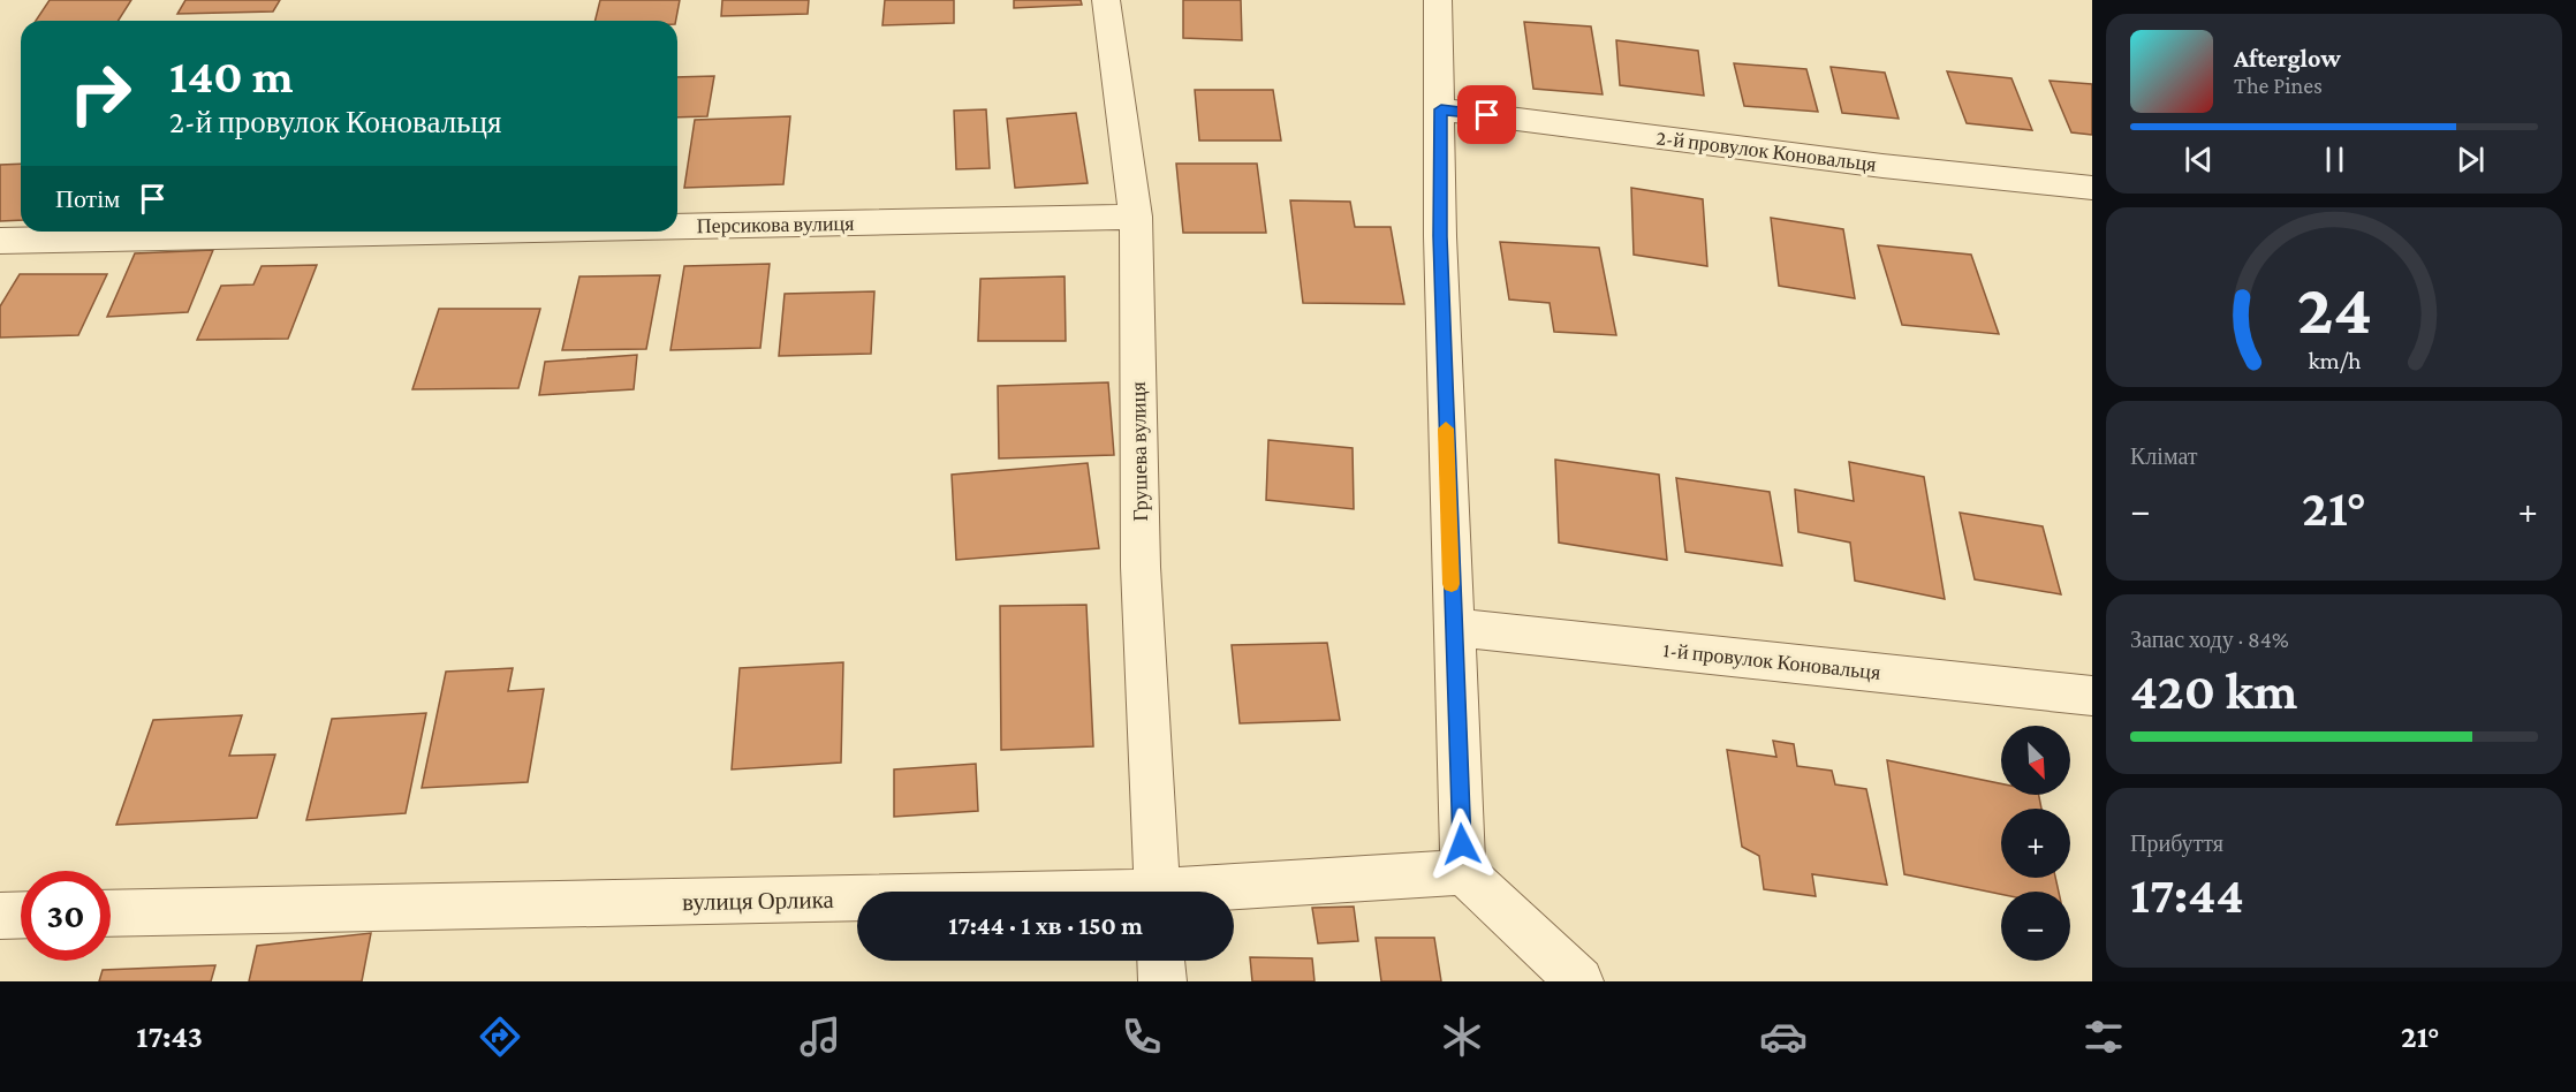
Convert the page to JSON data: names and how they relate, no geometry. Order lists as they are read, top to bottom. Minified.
{"streets":{"street":["2-й провулок Коновальця","Персикова вулиця","Грушева вулиця","1-й провулок Коновальця","вулиця Орлика"]},"crossings":[["Персикова вулиця","Грушева вулиця"]],"north":"bottom right","page":{"turn":["140 m","2-й провулок Коновальця"],"song":["Afterglow","The Pines"],"then":"Потім","tile":["Клімат",["Запас ходу · 84%","420 km"],["Прибуття","17:44"]],"heat":["−","21°","+"],"map_buttons":["+","−"],"limit":"30","trip":"17:44 · 1 хв · 150 m","tabs":["17:43","21°"],"gauge":["24","km/h"]}}
